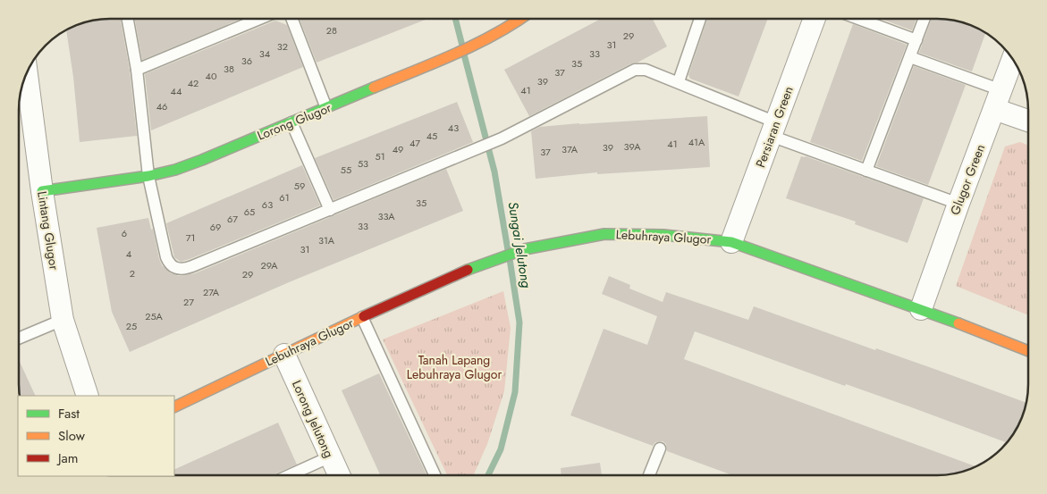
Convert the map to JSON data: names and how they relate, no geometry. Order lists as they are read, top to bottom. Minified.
{"streets":{"street":["Lorong Glugor","Persiaran Green","Glugor Green","Lintang Glugor","Lebuhraya Glugor","Lorong Jelutong"]},"crossings":[["Lorong Glugor","Lintang Glugor"],["Persiaran Green","Lebuhraya Glugor"],["Glugor Green","Lebuhraya Glugor"],["Lebuhraya Glugor","Lorong Jelutong"]],"water":["Sungai Jelutong"],"parks":["Tanah Lapang Lebuhraya Glugor"],"house_numbers":["28","29","31","32","34","33","36","35","38","37","40","39","42","41","44","46","43","45","41A","47","41","39A","39","49","37A","37","51","53","55","59","61","35","63","65","33A","67","33","69","6","71","31A","31","4","29A","2","29","27A","27","25A","25"],"legend":["Fast","Slow","Jam"]}
